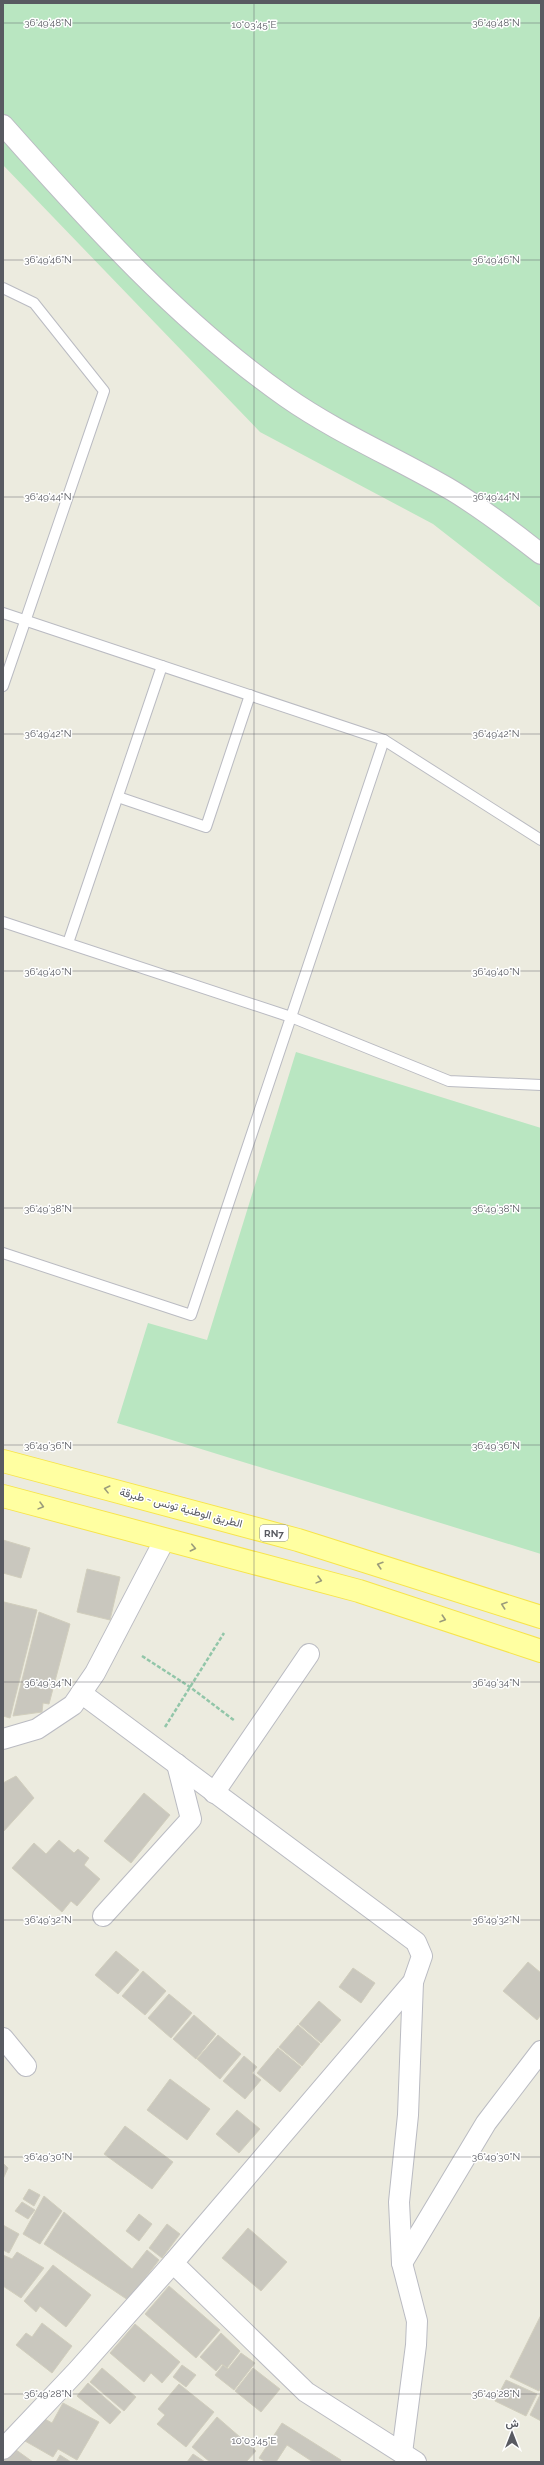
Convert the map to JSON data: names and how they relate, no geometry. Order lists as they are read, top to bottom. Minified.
{"streets":{"main road":["الطريق الوطنية تونس - طبرقة","RN7"]},"north":"top","coordinates":["36°49'48\"N","10°03'45\"E","36°49'46\"N","36°49'44\"N","36°49'42\"N","36°49'40\"N","36°49'38\"N","36°49'36\"N","36°49'34\"N","36°49'32\"N","36°49'30\"N","36°49'28\"N"]}
